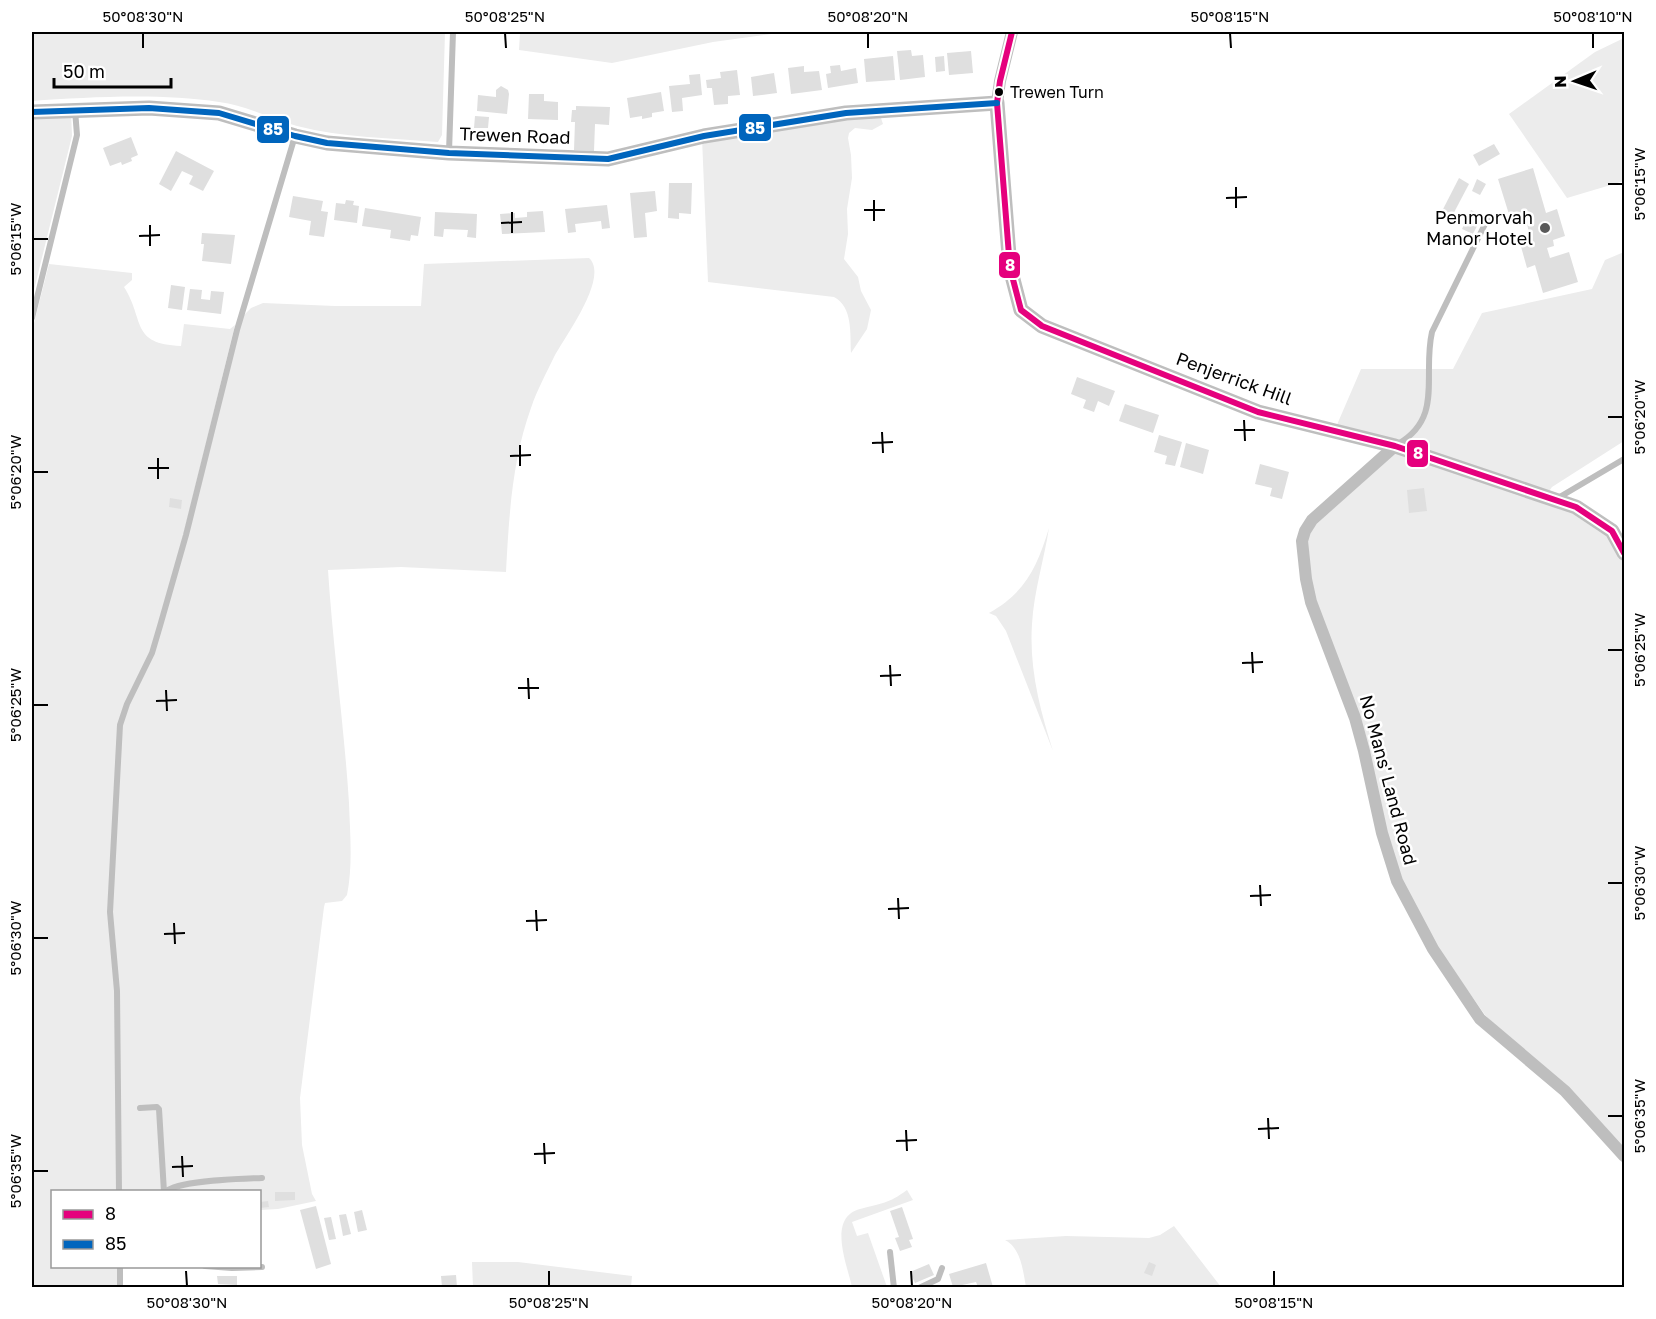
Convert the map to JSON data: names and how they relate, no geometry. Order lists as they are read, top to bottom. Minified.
{"streets":{"street":["Trewen Road","Penjerrick Hill","No Mans' Land Road"]},"crossings":[["Trewen Road","Penjerrick Hill"],["Penjerrick Hill","No Mans' Land Road"]],"places":["Trewen Turn","Penmorvah Manor Hotel"],"lines":["transit line 8","transit line 85"],"legend":["8","85"],"scale_bar":"50 m","north":"left","coordinates":["50°08'30\"N","50°08'25\"N","50°08'20\"N","50°08'15\"N","50°08'10\"N","5°06'15\"W","5°06'20\"W","5°06'25\"W","5°06'30\"W","5°06'35\"W"]}
